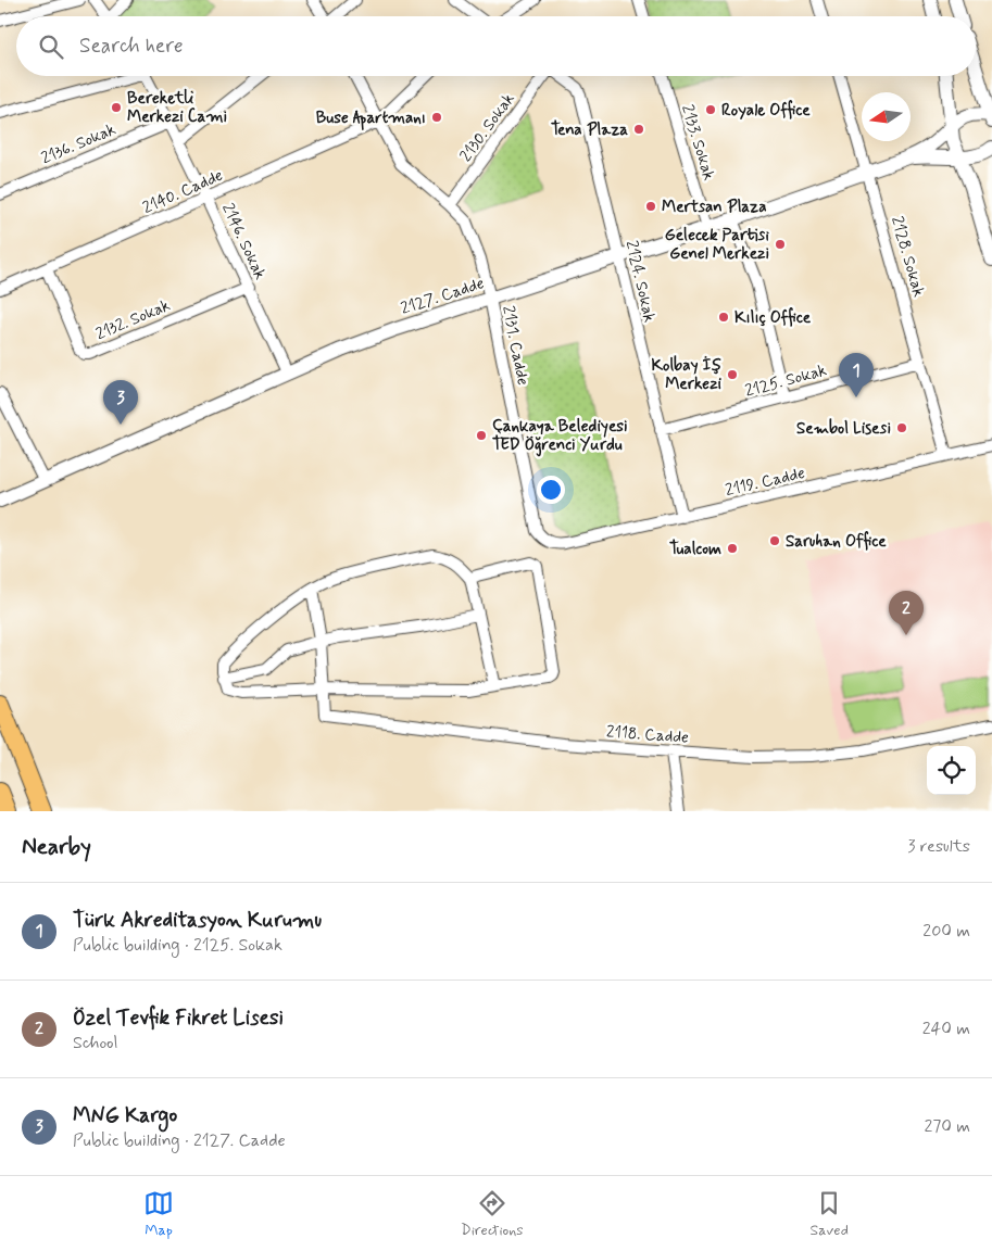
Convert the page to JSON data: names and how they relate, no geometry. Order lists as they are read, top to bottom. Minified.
{"streets":{"street":["2130. Sokak","2133. Sokak","2136. Sokak","2140. Cadde","2146. Sokak","2128. Sokak","2124. Sokak","2127. Cadde","2132. Sokak","2131. Cadde","2125. Sokak","2119. Cadde","2118. Cadde"]},"crossings":[["2130. Sokak","2131. Cadde"],["2133. Sokak","2127. Cadde"],["2136. Sokak","2146. Sokak"],["2140. Cadde","2146. Sokak"],["2140. Cadde","2132. Sokak"],["2140. Cadde","2131. Cadde"],["2146. Sokak","2127. Cadde"],["2146. Sokak","2132. Sokak"],["2128. Sokak","2127. Cadde"],["2128. Sokak","2125. Sokak"],["2128. Sokak","2119. Cadde"],["2124. Sokak","2127. Cadde"],["2124. Sokak","2125. Sokak"],["2124. Sokak","2119. Cadde"],["2127. Cadde","2131. Cadde"],["2131. Cadde","2119. Cadde"]],"places":["Bereketli Merkezi Cami","Royale Office","Buse Apartmanı","Tena Plaza","Mertsan Plaza","Gelecek Partisi Genel Merkezi","Kılıç Office","Kolbay İş Merkezi","Sembol Lisesi","Çankaya Belediyesi TED Öğrenci Yurdu","Saruhan Office","Tualcom"],"north":"left","page":{"search":"Search here","pins":["1","3","2"],"heading":["Nearby","3 results"],"list":[{"mark":"1","name":"Türk Akreditasyon Kurumu","note":"Public building · 2125. Sokak","value":"200 m"},{"mark":"2","name":"Özel Tevfik Fikret Lisesi","note":"School","value":"240 m"},{"mark":"3","name":"MNG Kargo","note":"Public building · 2127. Cadde","value":"270 m"}],"nav":["Map","Directions","Saved"]}}
